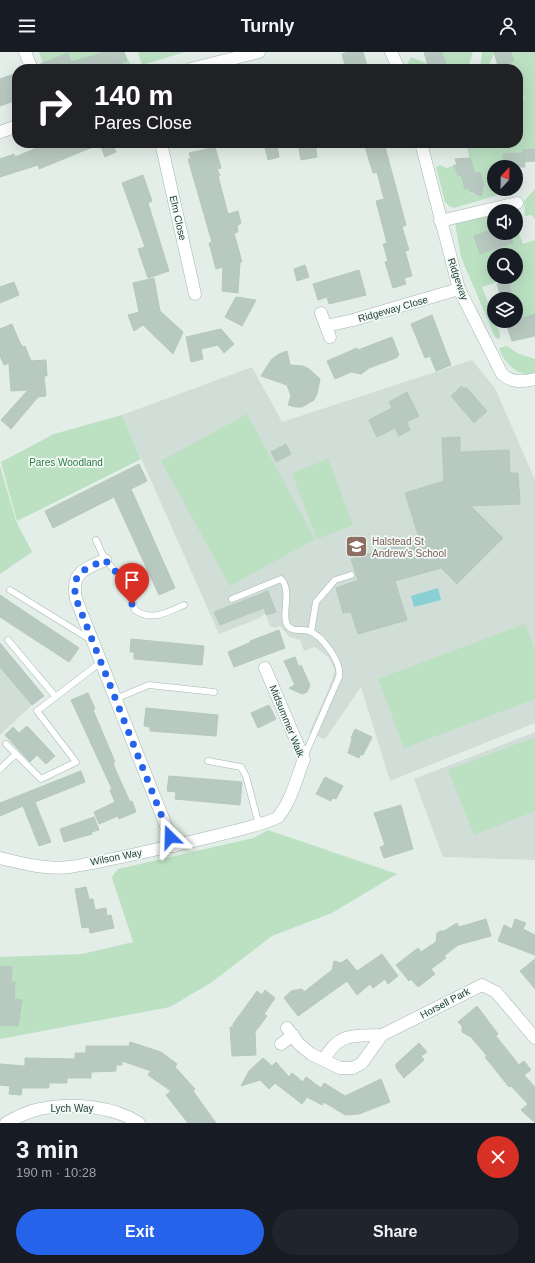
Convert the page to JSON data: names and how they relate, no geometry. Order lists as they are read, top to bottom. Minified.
{"streets":{"street":["Elm Close","Ridgeway","Ridgeway Close","Midsummer Walk","Wilson Way","Horsell Park","Lych Way"]},"crossings":[["Ridgeway","Ridgeway Close"],["Midsummer Walk","Wilson Way"]],"parks":["Pares Woodland"],"places":{"school or university":["Halstead St Andrew's School"]},"north":"top","page":{"header":"Turnly","turn":["140 m","Pares Close"],"heading":["3 min","190 m · 10:28"],"buttons":["Exit","Share"]}}
